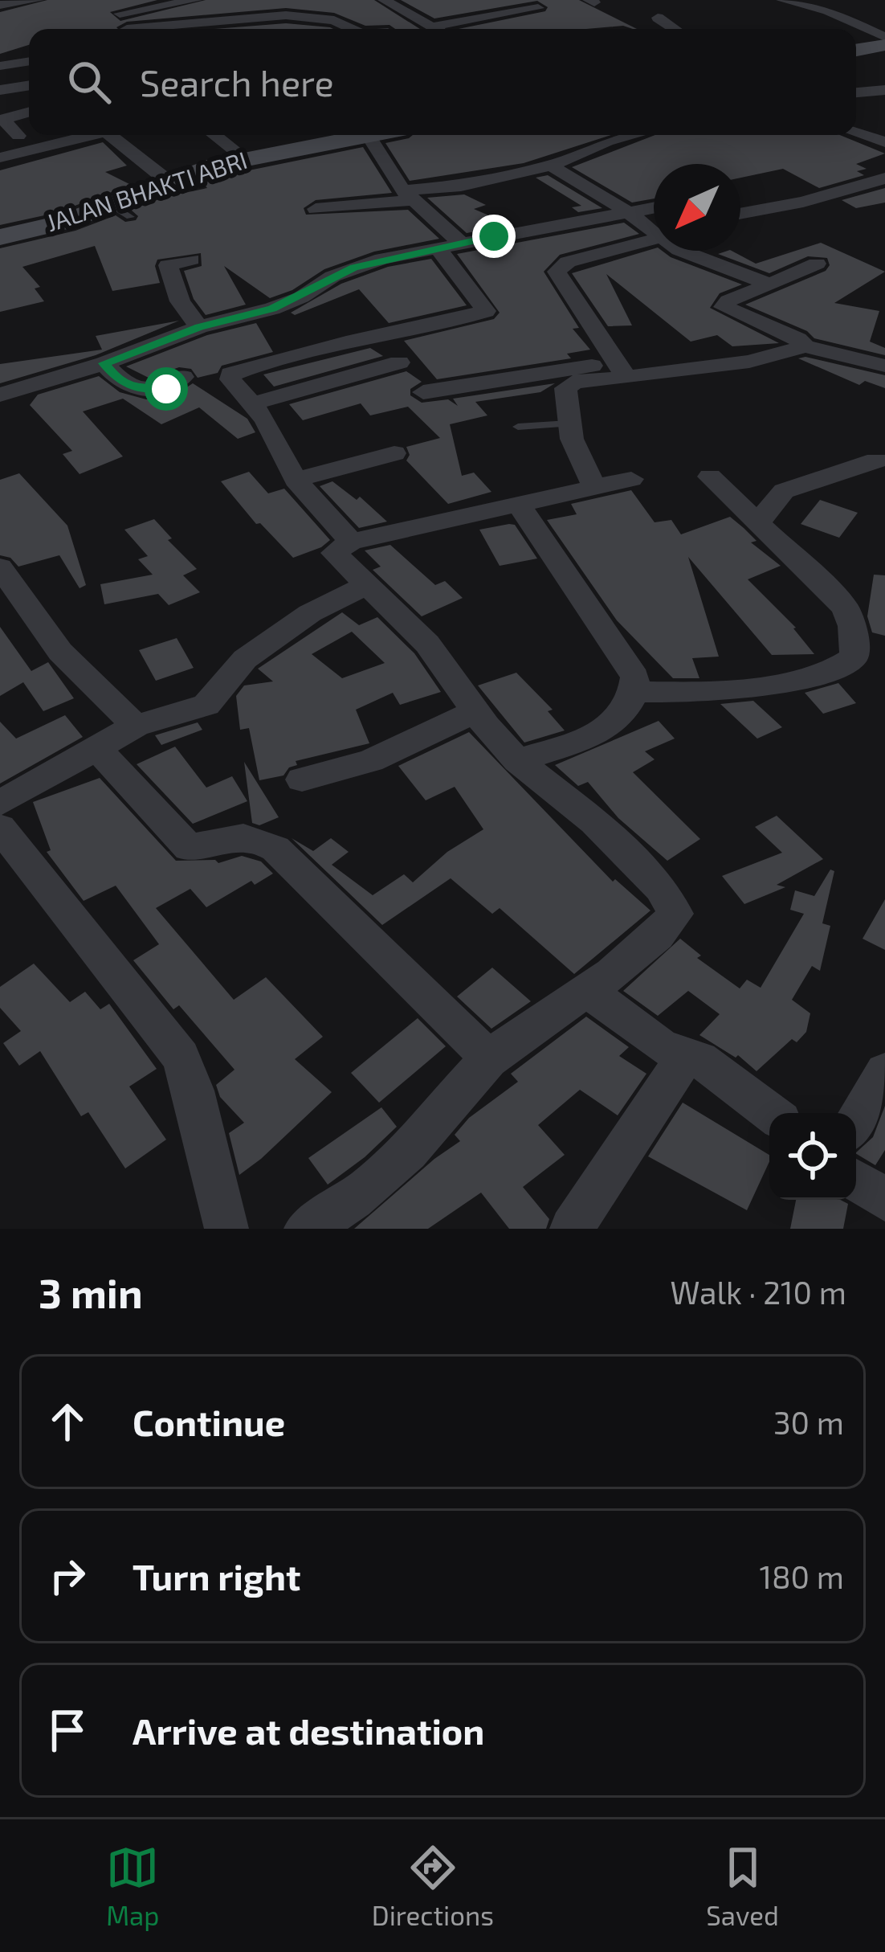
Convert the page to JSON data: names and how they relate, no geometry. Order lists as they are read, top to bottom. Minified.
{"streets":{"street":["JALAN BHAKTI ABRI"]},"north":"bottom left","page":{"search":"Search here","heading":["3 min","Walk · 210 m"],"list":[["Continue","30 m"],["Turn right","180 m"],"Arrive at destination"],"nav":["Map","Directions","Saved"]}}
